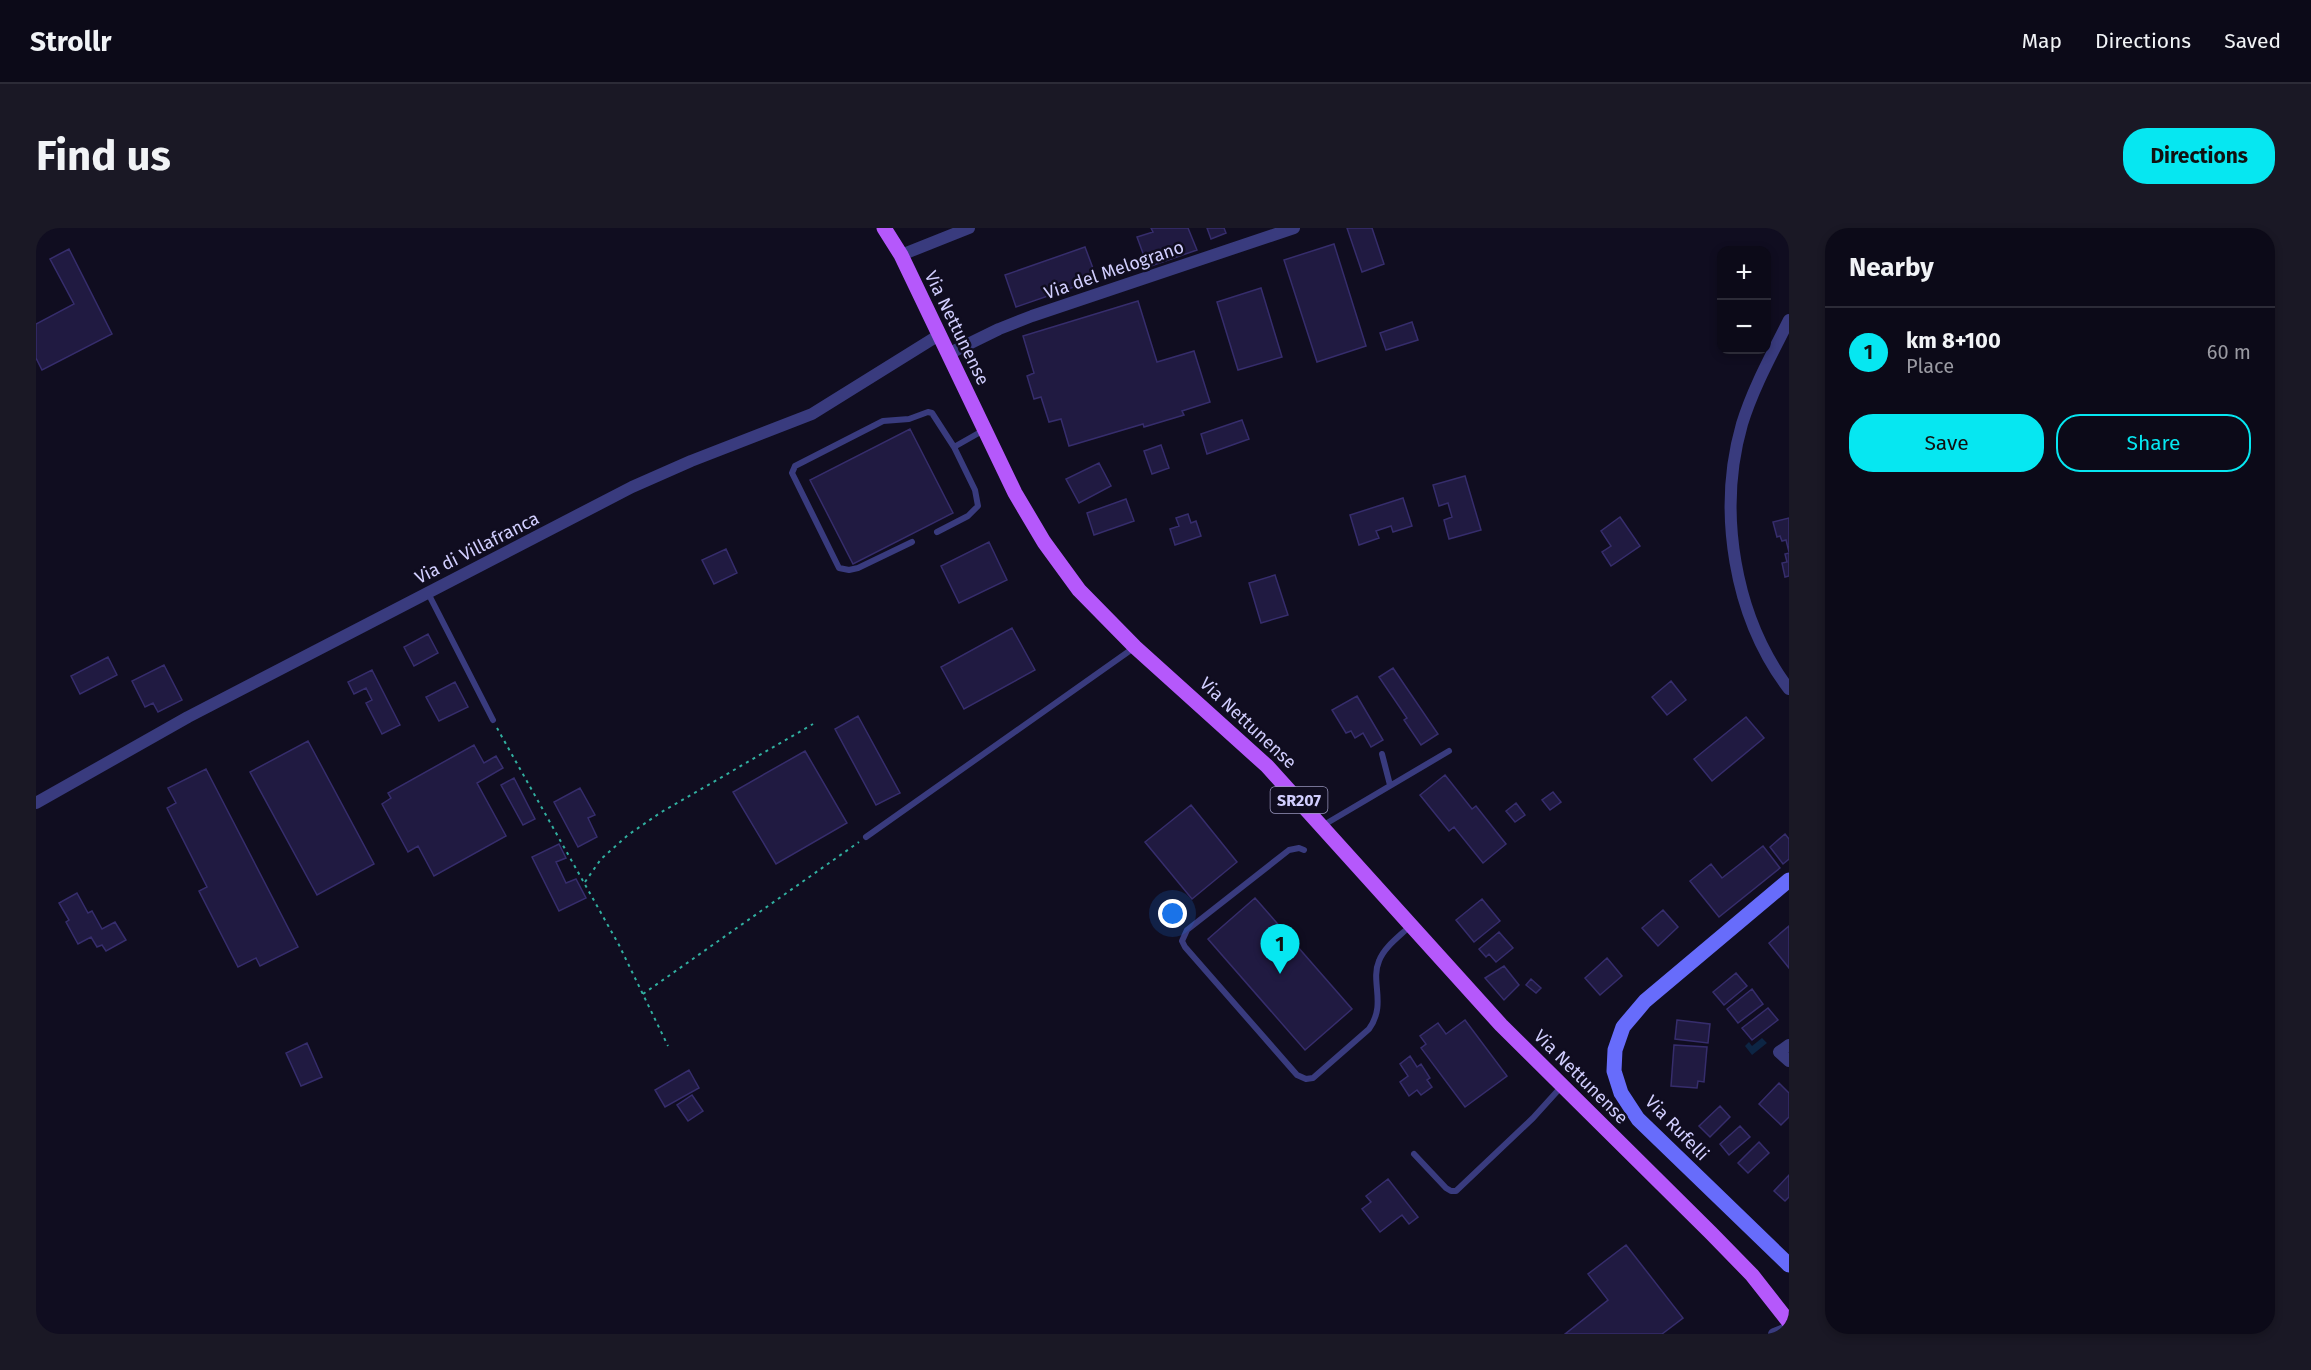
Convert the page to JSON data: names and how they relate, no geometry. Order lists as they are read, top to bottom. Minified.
{"streets":{"main road":["Via Nettunense","SR207"],"street":["Via del Melograno","Via di Villafranca","Via Rufelli"]},"crossings":[["Via del Melograno","Via Nettunense"],["Via Nettunense","Via di Villafranca"]],"page":{"header":"Strollr","nav":["Map","Directions","Saved"],"buttons":["Directions",["Save","Share"]],"title":"Find us","heading":"Nearby","map_buttons":["+","−"],"list":[{"mark":"1","name":"km 8+100","note":"Place","value":"60 m"}],"pins":"1"}}
